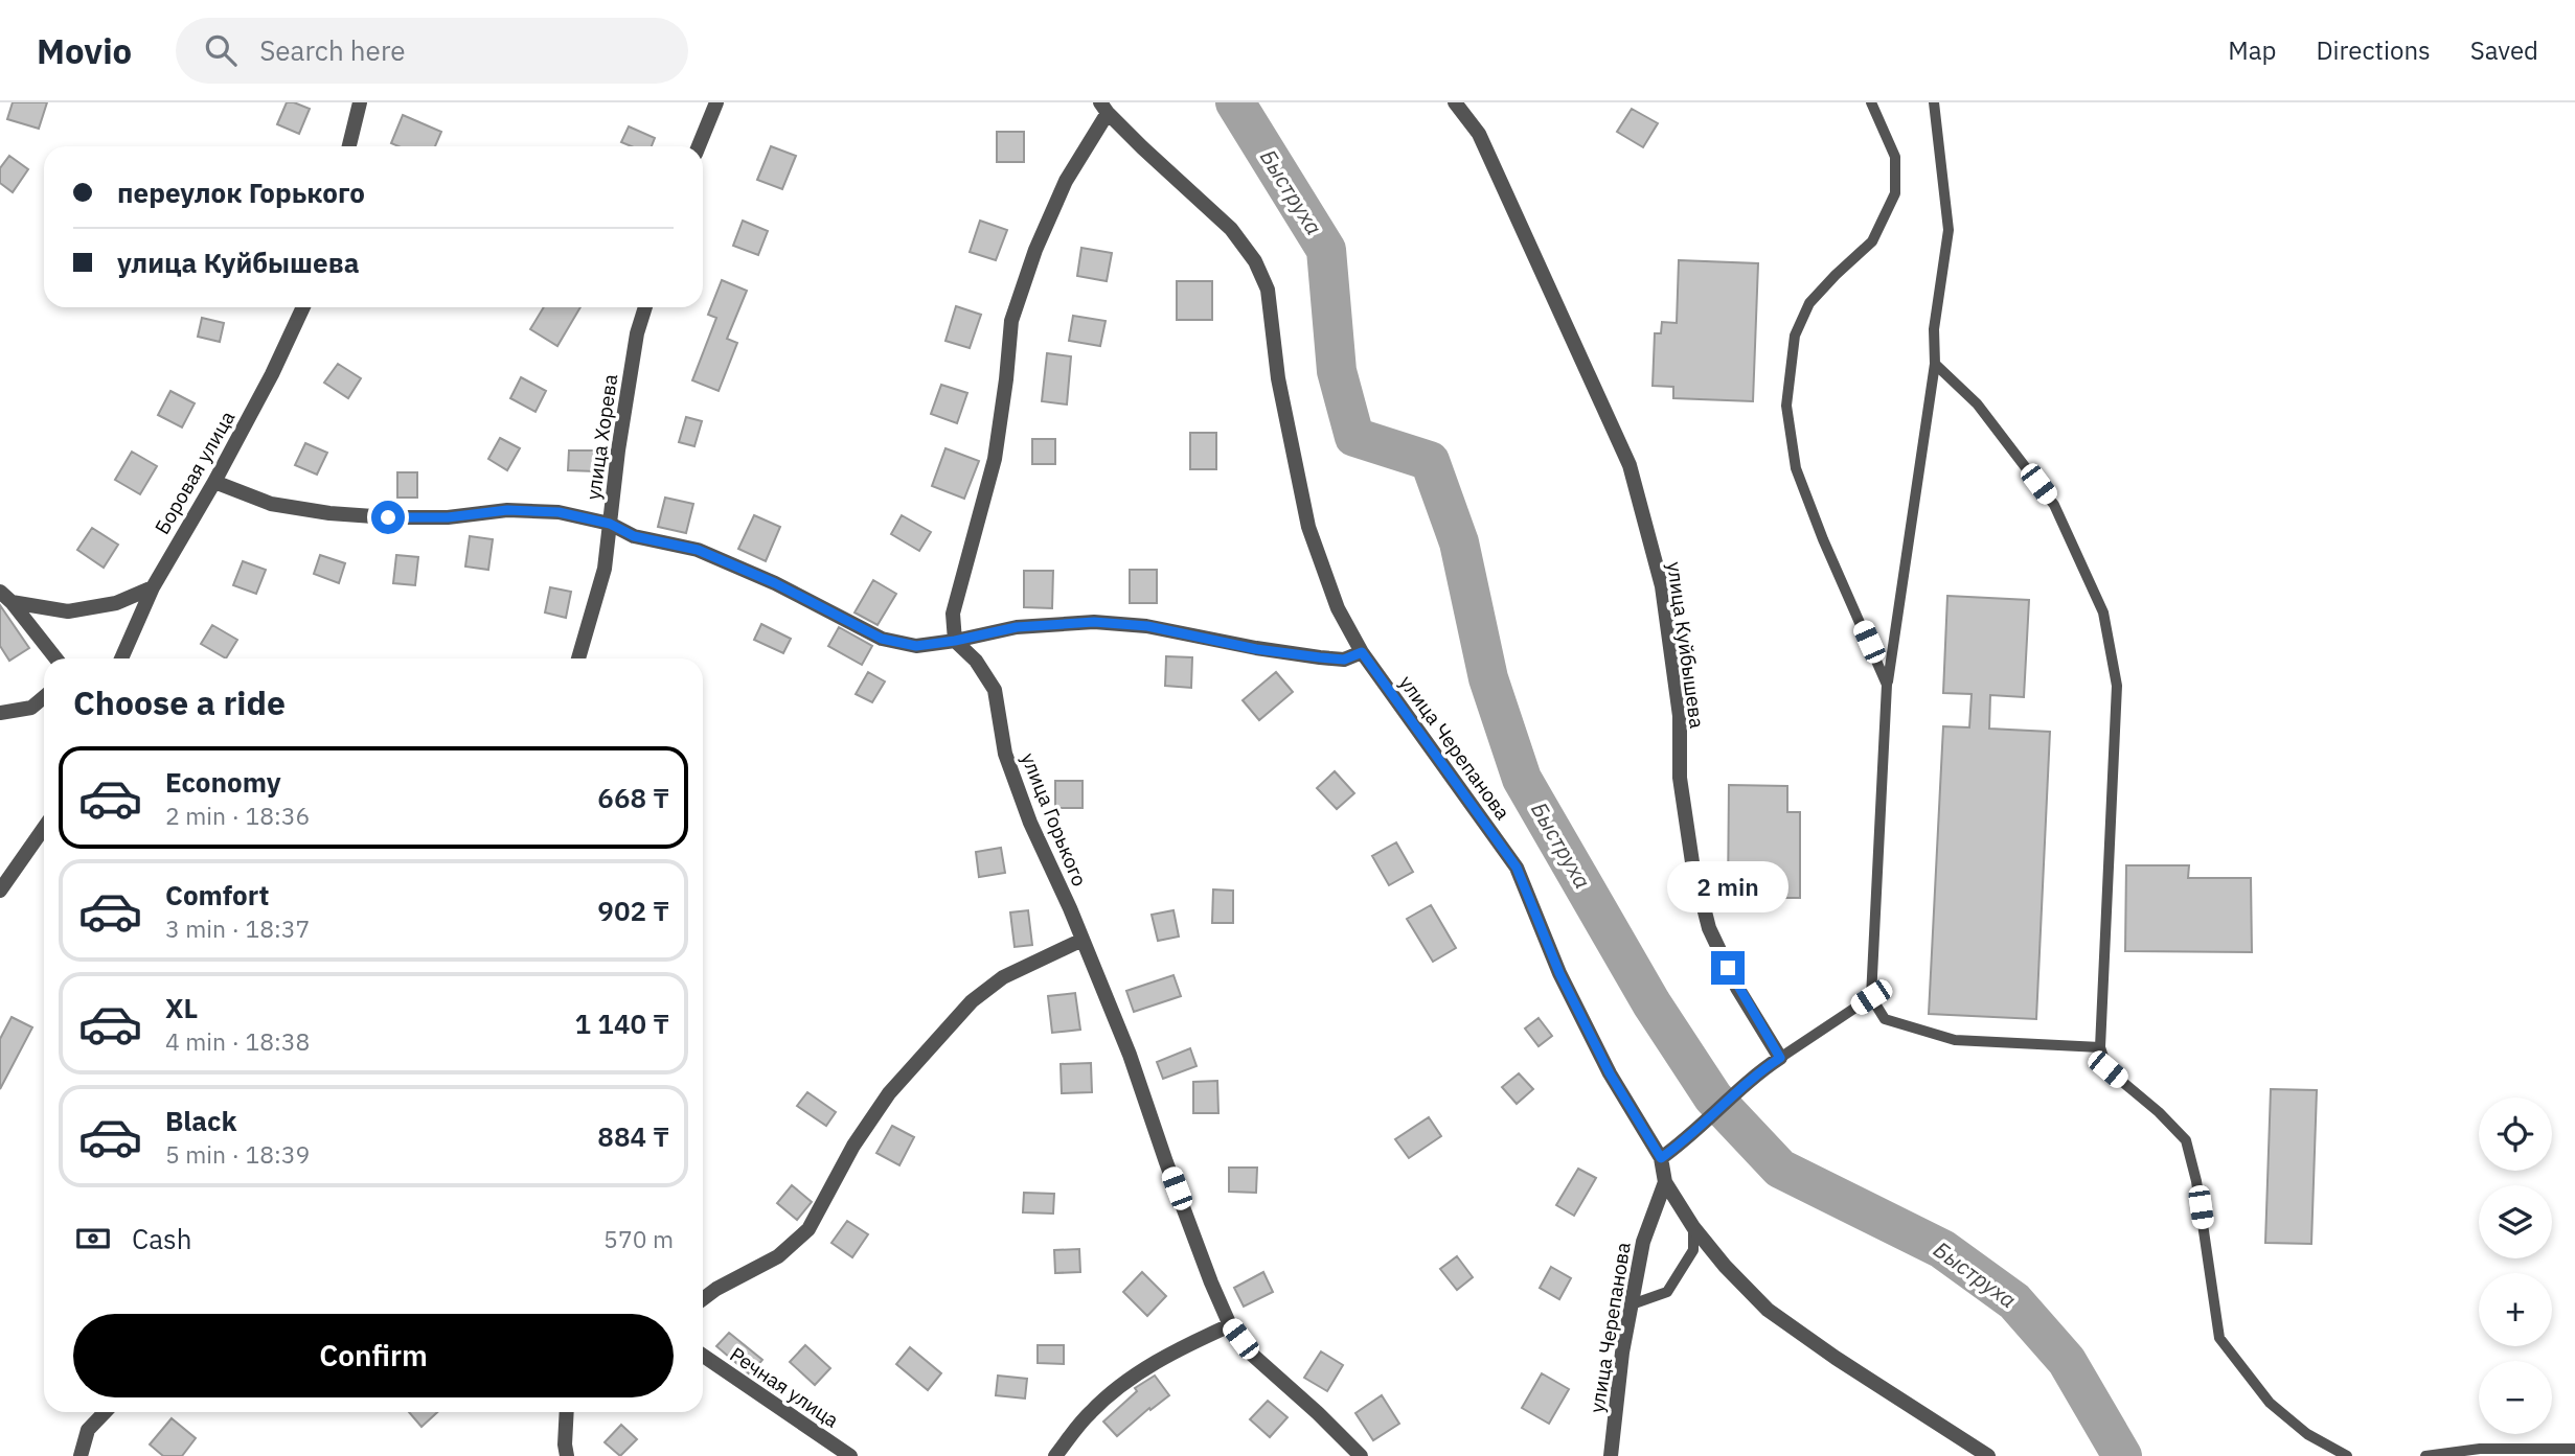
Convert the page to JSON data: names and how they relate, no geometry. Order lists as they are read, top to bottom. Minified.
{"streets":{"street":["улица Хорева","Боровая улица","улица Куйбышева","улица Черепанова","улица Горького","Речная улица"]},"water":["Быструха"],"page":{"header":"Movio","search":"Search here","nav":["Map","Directions","Saved"],"banner":["переулок Горького","улица Куйбышева"],"heading":"Choose a ride","list":[{"name":"Economy","note":"2 min · 18:36","value":"668 ₸"},{"name":"Comfort","note":"3 min · 18:37","value":"902 ₸"},{"name":"XL","note":"4 min · 18:38","value":"1 140 ₸"},{"name":"Black","note":"5 min · 18:39","value":"884 ₸"}],"bubble":"2 min","map_buttons":["+","−"],"pay":["Cash","570 m"],"buttons":"Confirm"}}
